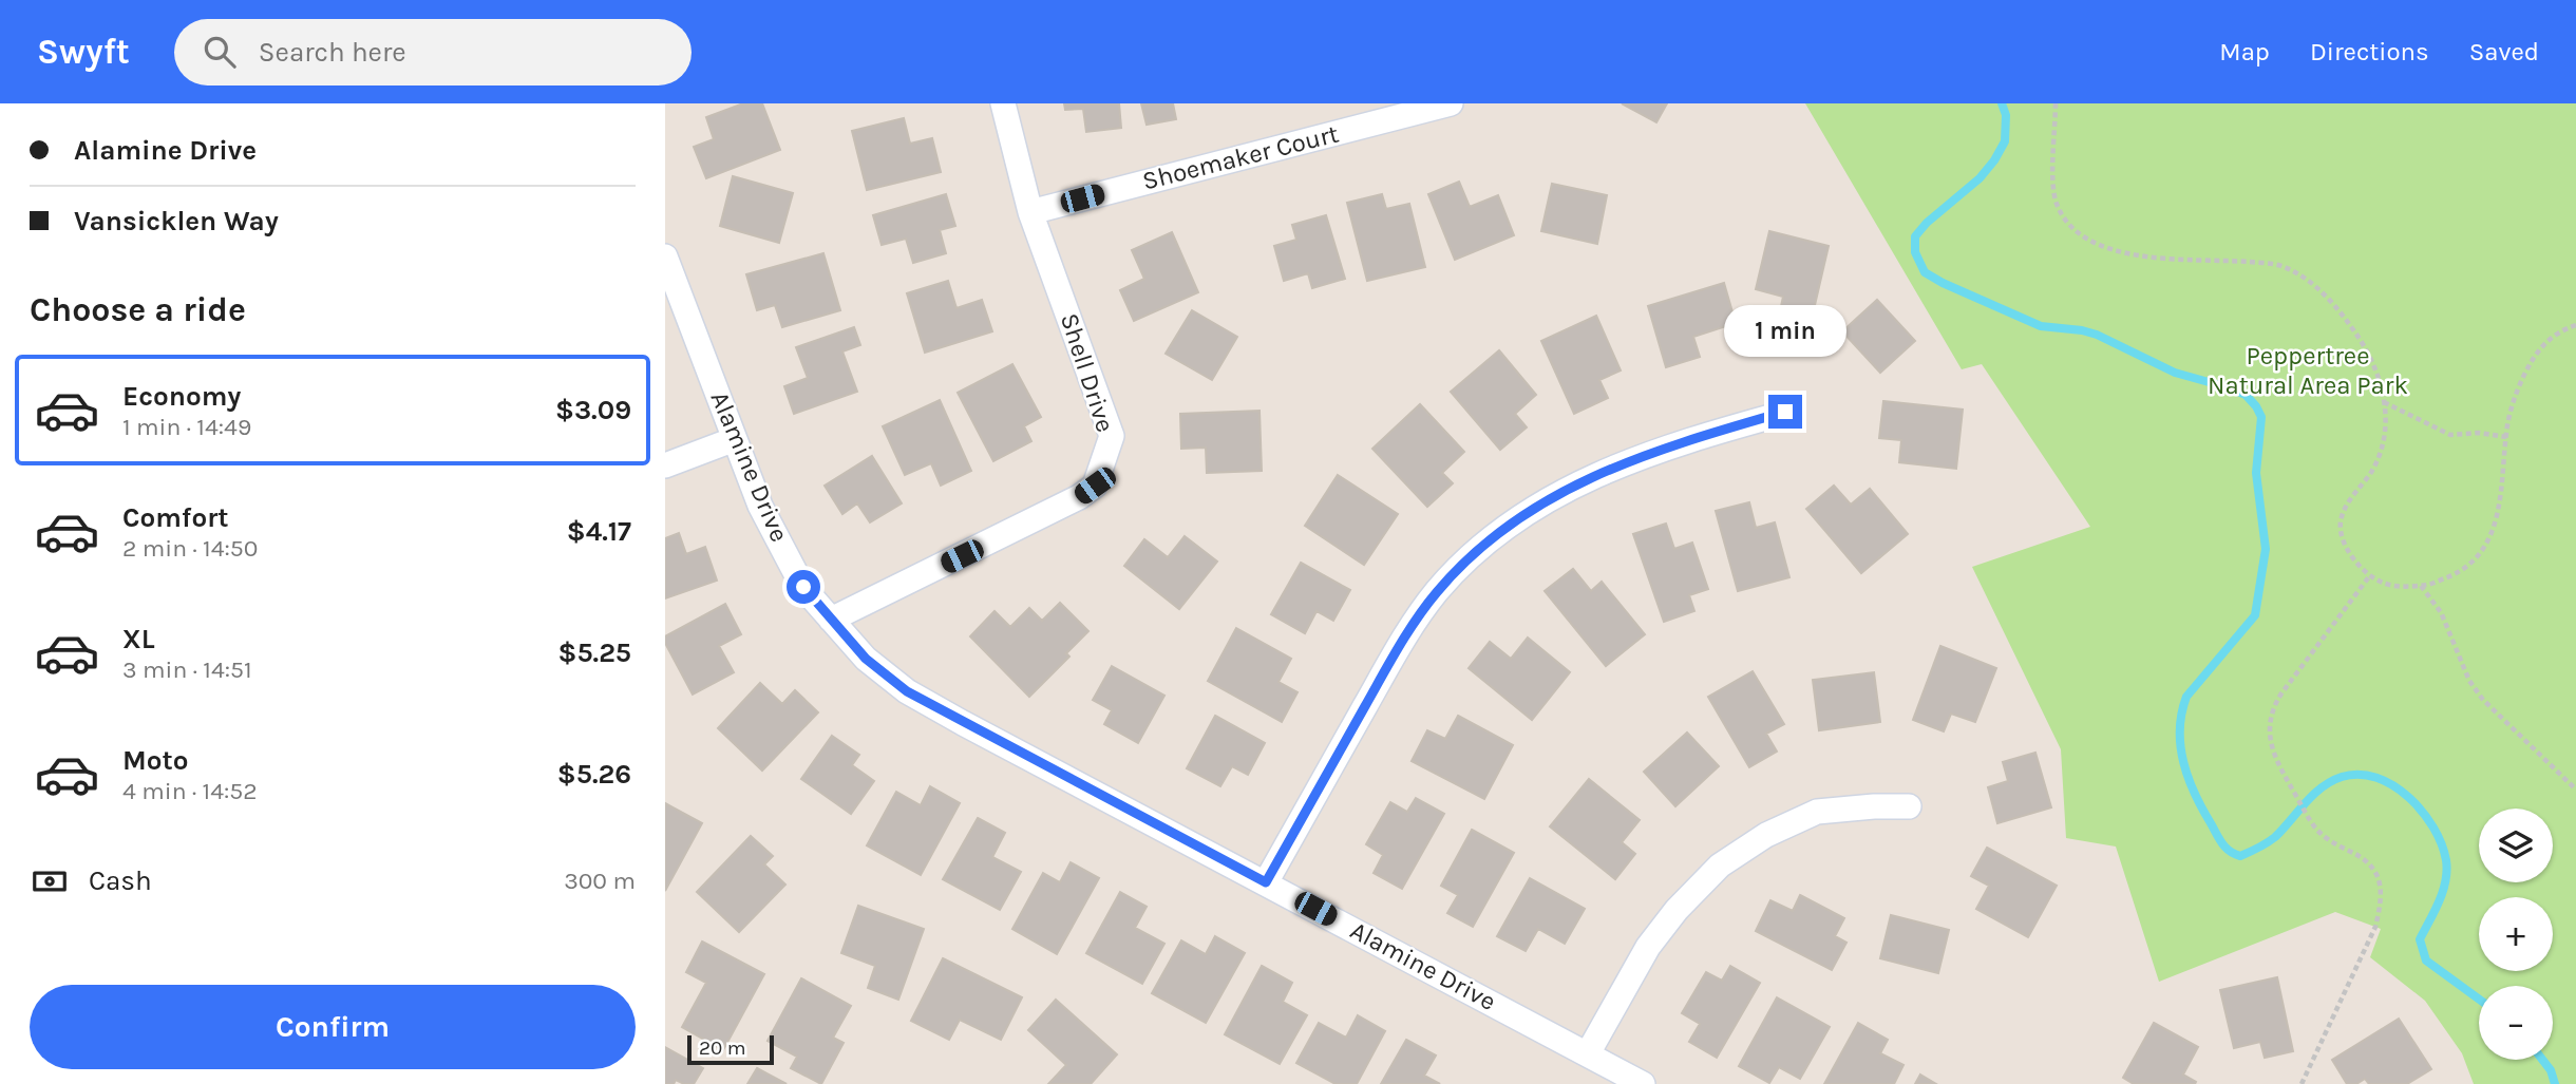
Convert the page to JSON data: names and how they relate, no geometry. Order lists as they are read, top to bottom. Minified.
{"streets":{"street":["Shoemaker Court","Shell Drive","Alamine Drive"]},"crossings":[["Shoemaker Court","Shell Drive"],["Shell Drive","Alamine Drive"]],"parks":["Peppertree Natural Area Park"],"scale_bar":"20 m","page":{"header":"Swyft","search":"Search here","nav":["Map","Directions","Saved"],"banner":["Alamine Drive","Vansicklen Way"],"heading":"Choose a ride","bubble":"1 min","list":[{"name":"Economy","note":"1 min · 14:49","value":"$3.09"},{"name":"Comfort","note":"2 min · 14:50","value":"$4.17"},{"name":"XL","note":"3 min · 14:51","value":"$5.25"},{"name":"Moto","note":"4 min · 14:52","value":"$5.26"}],"map_buttons":["+","−"],"pay":["Cash","300 m"],"buttons":"Confirm","scale":"20 m"}}
